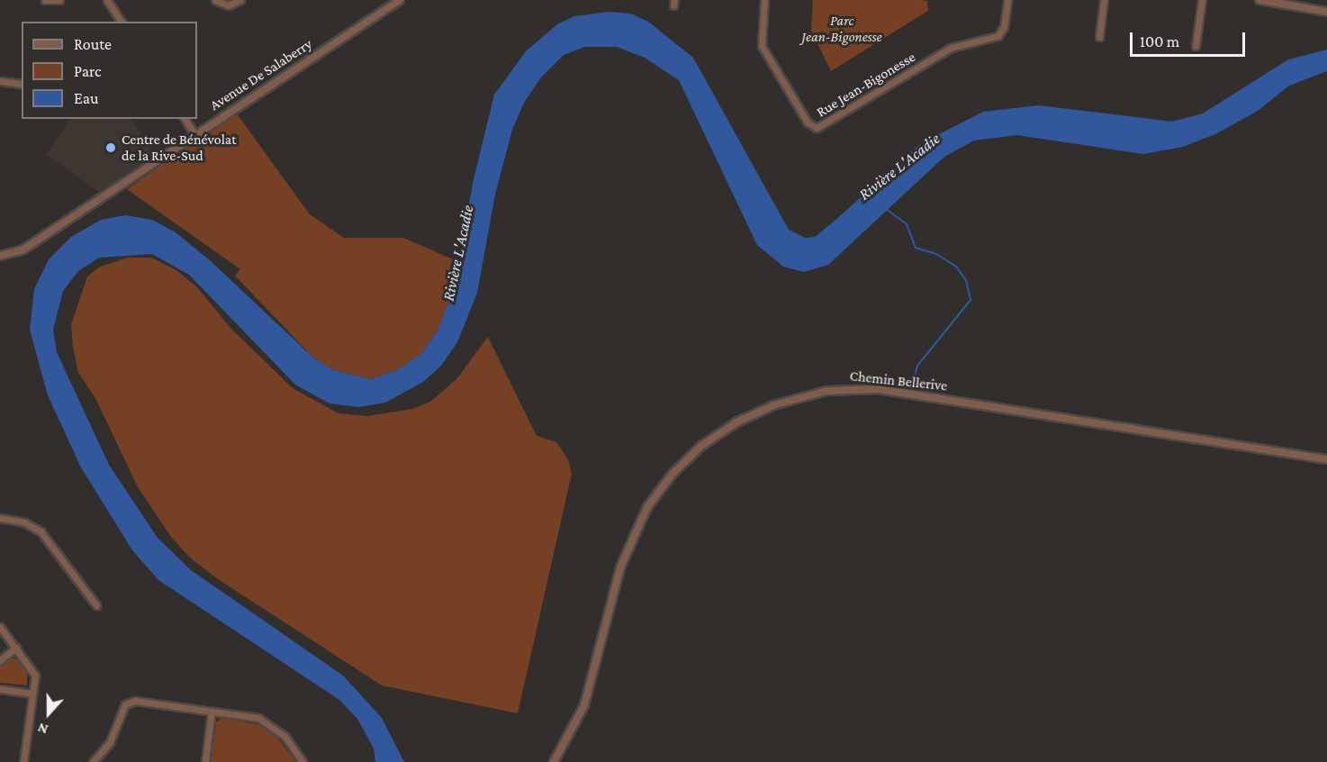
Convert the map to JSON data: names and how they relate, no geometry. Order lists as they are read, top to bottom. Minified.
{"streets":{"street":["Avenue De Salaberry","Rue Jean-Bigonesse","Chemin Bellerive"]},"water":["Rivière L'Acadie"],"parks":["Parc Jean-Bigonesse"],"places":["Centre de Bénévolat de la Rive-Sud"],"legend":["Route","Parc","Eau"],"scale_bar":"100 m","north":"bottom"}
